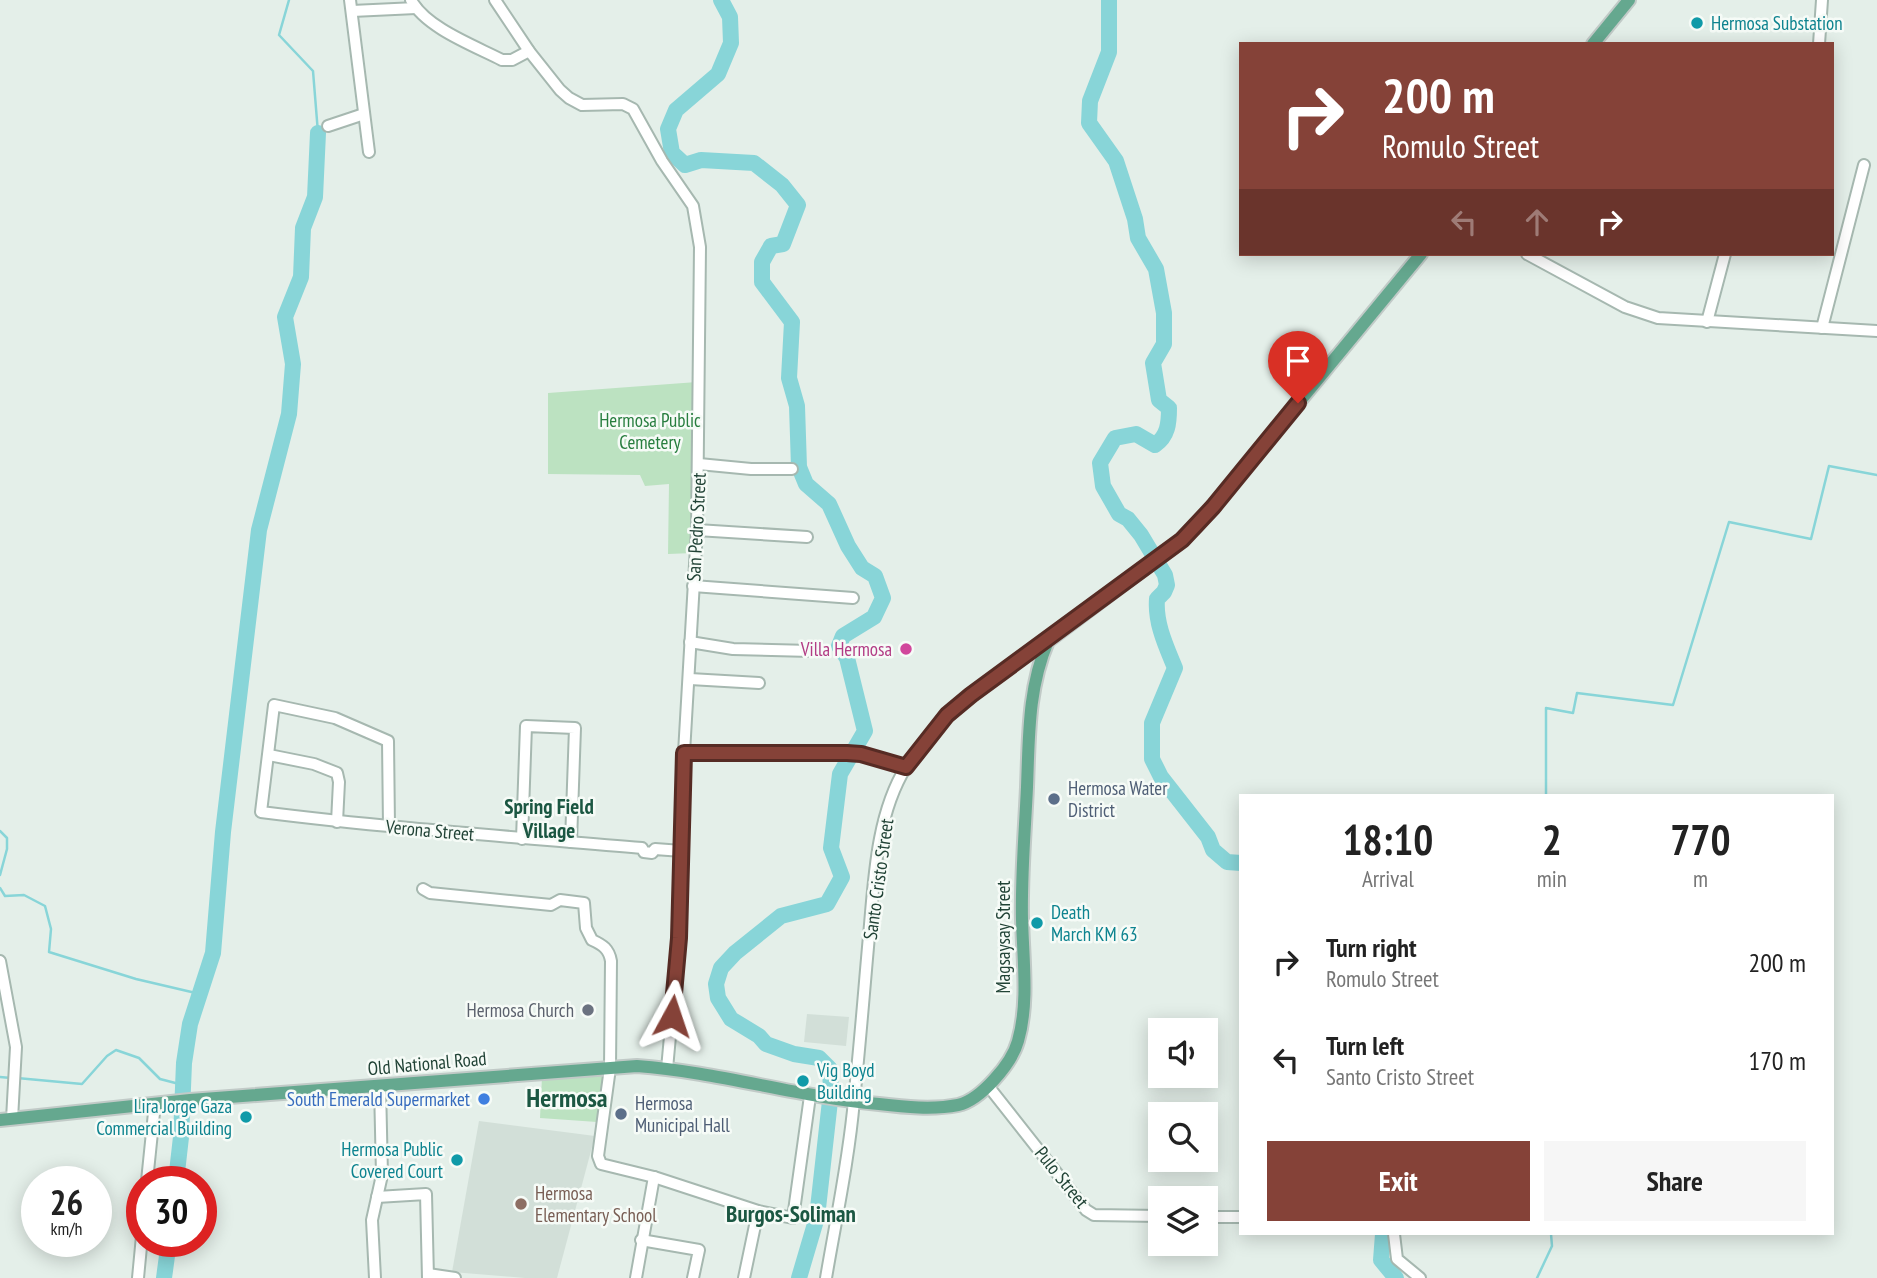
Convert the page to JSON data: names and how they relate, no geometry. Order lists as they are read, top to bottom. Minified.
{"streets":{"main road":["Magsaysay Street","Old National Road"],"street":["San Pedro Street","Verona Street","Santo Cristo Street","Pulo Street"]},"crossings":[["San Pedro Street","Verona Street"],["San Pedro Street","Old National Road"],["Santo Cristo Street","Magsaysay Street"],["Santo Cristo Street","Old National Road"],["Magsaysay Street","Old National Road"],["Magsaysay Street","Pulo Street"]],"districts":["Spring Field Village","Hermosa","Burgos-Soliman"],"parks":["Hermosa Public Cemetery"],"places":["Hermosa Substation","Villa Hermosa","Hermosa Water District","Death March KM 63","Hermosa Church","Vig Boyd Building","South Emerald Supermarket","Hermosa Municipal Hall","Lira Jorge Gaza Commercial Building","Hermosa Public Covered Court","Hermosa Elementary School"],"page":{"turn":["200 m","Romulo Street"],"eta":["18:10","Arrival","2","min","770","m"],"list":[{"name":"Turn right","note":"Romulo Street","value":"200 m"},{"name":"Turn left","note":"Santo Cristo Street","value":"170 m"}],"buttons":["Exit","Share"],"speed":"26 km/h","limit":"30"}}
